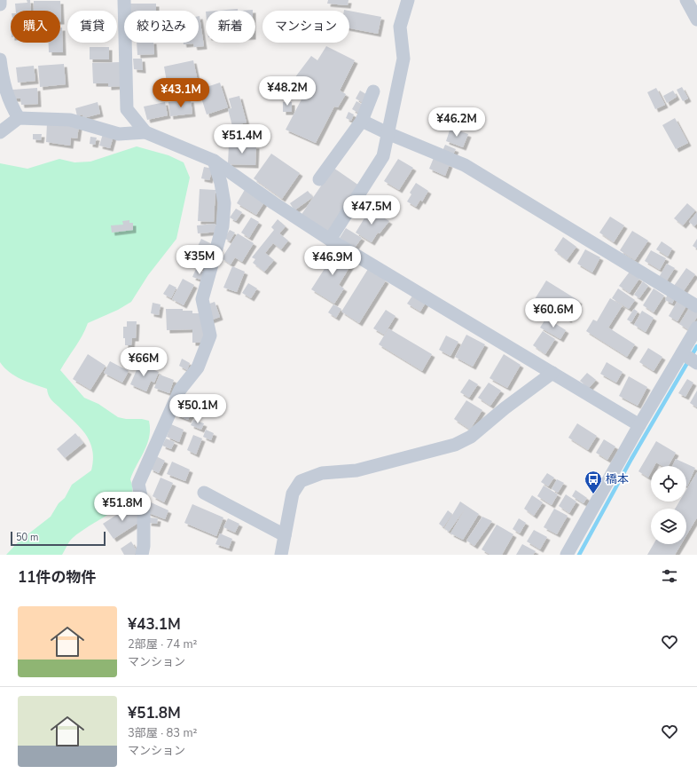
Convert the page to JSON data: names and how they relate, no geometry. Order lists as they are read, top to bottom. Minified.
{"places":{"bus stop":["橋本"]},"scale_bar":"50 m","page":{"chip":["購入","賃貸","絞り込み","新着","マンション"],"price":["¥48.2M","¥43.1M","¥46.2M","¥51.4M","¥47.5M","¥35M","¥46.9M","¥60.6M","¥66M","¥50.1M","¥51.8M"],"scale":"50 m","heading":"11件の物件","list":[{"name":"¥43.1M","note":"2部屋 · 74 m² · マンション"},{"name":"¥51.8M","note":"3部屋 · 83 m² · マンション"}]}}
